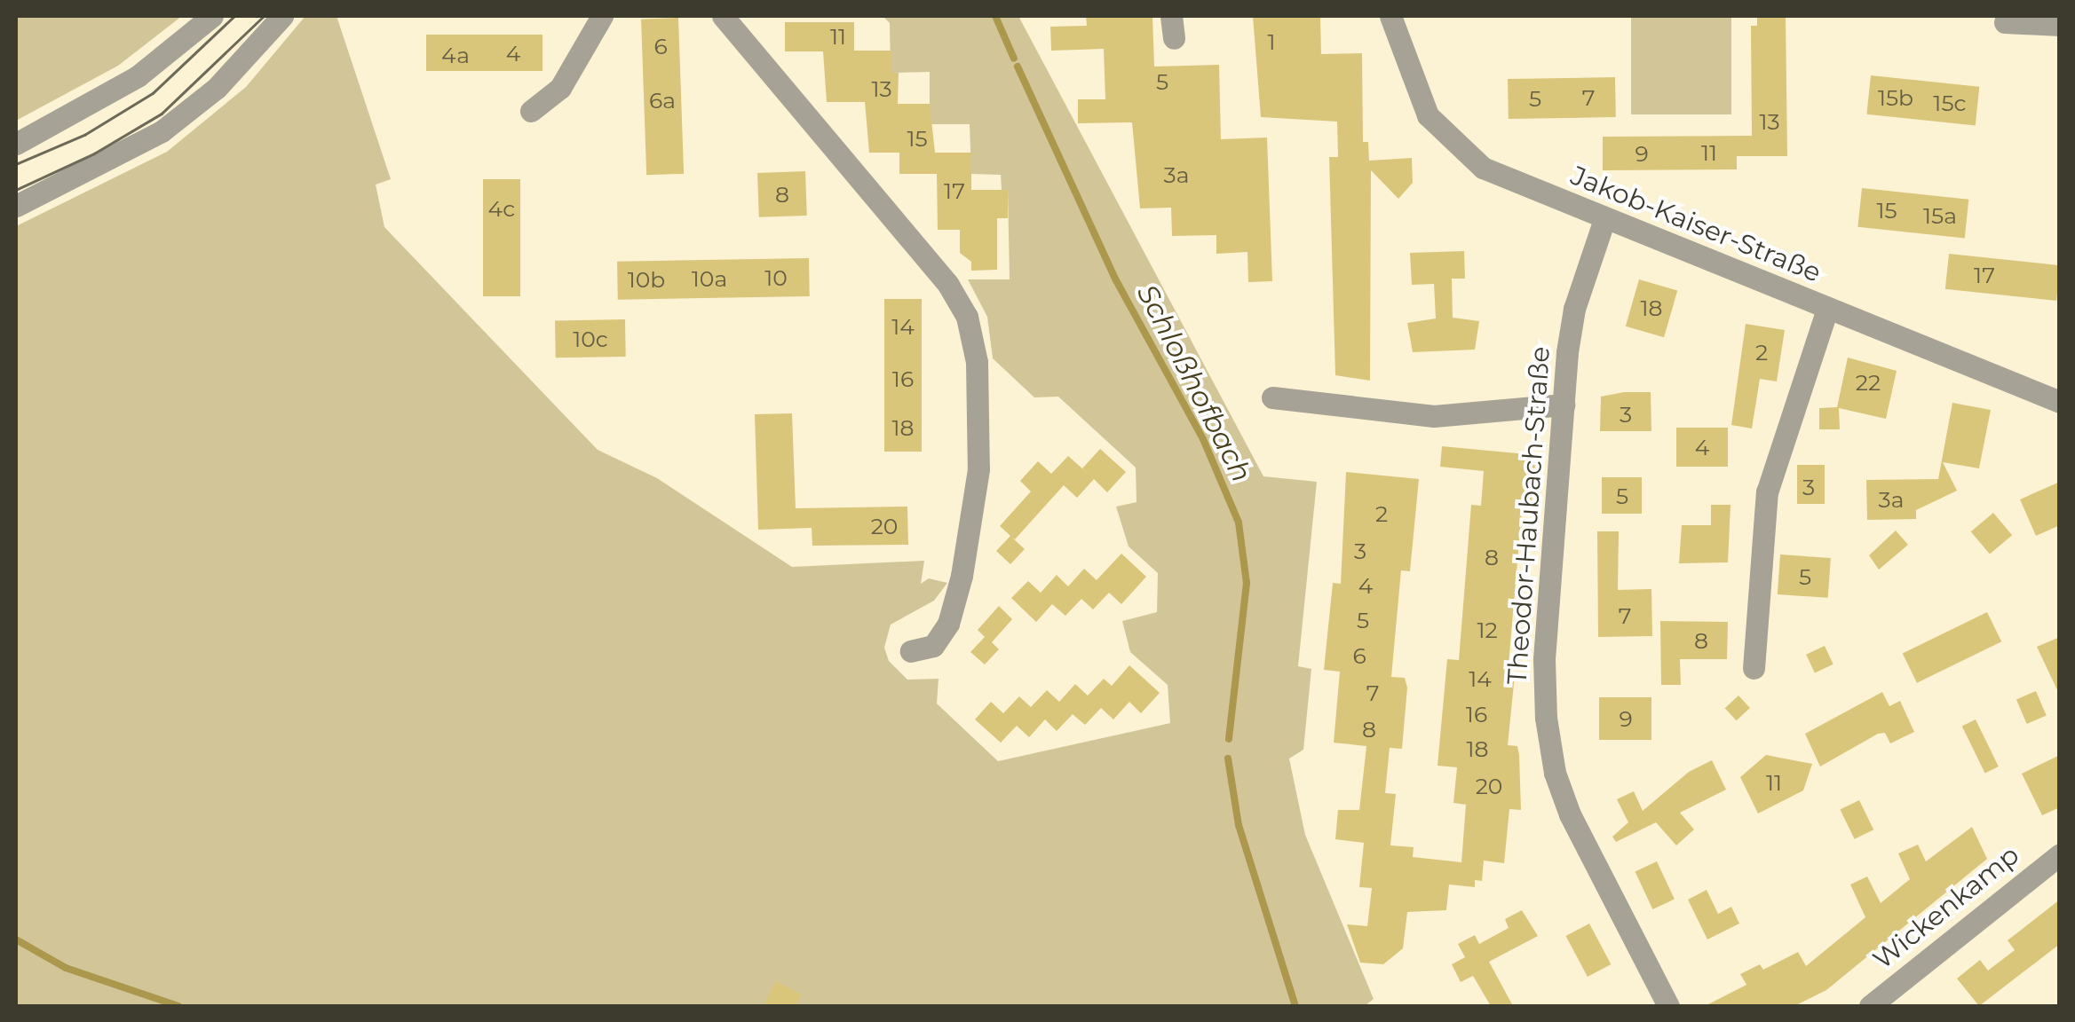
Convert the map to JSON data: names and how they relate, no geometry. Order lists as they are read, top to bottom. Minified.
{"streets":{"street":["Jakob-Kaiser-Straße","Theodor-Haubach-Straße","Wickenkamp"]},"crossings":[["Jakob-Kaiser-Straße","Theodor-Haubach-Straße"]],"water":["Schloßhofbach"],"house_numbers":["11","1","6","4","4a","5","13","7","15b","5","6a","15c","13","15","11","9","3a","17","8","4c","15","15a","17","10","10a","10b","18","14","10c","2","16","22","3","18","4","3","5","3a","2","20","3","8","5","4","7","5","12","8","6","14","7","16","9","8","18","11","20"]}
